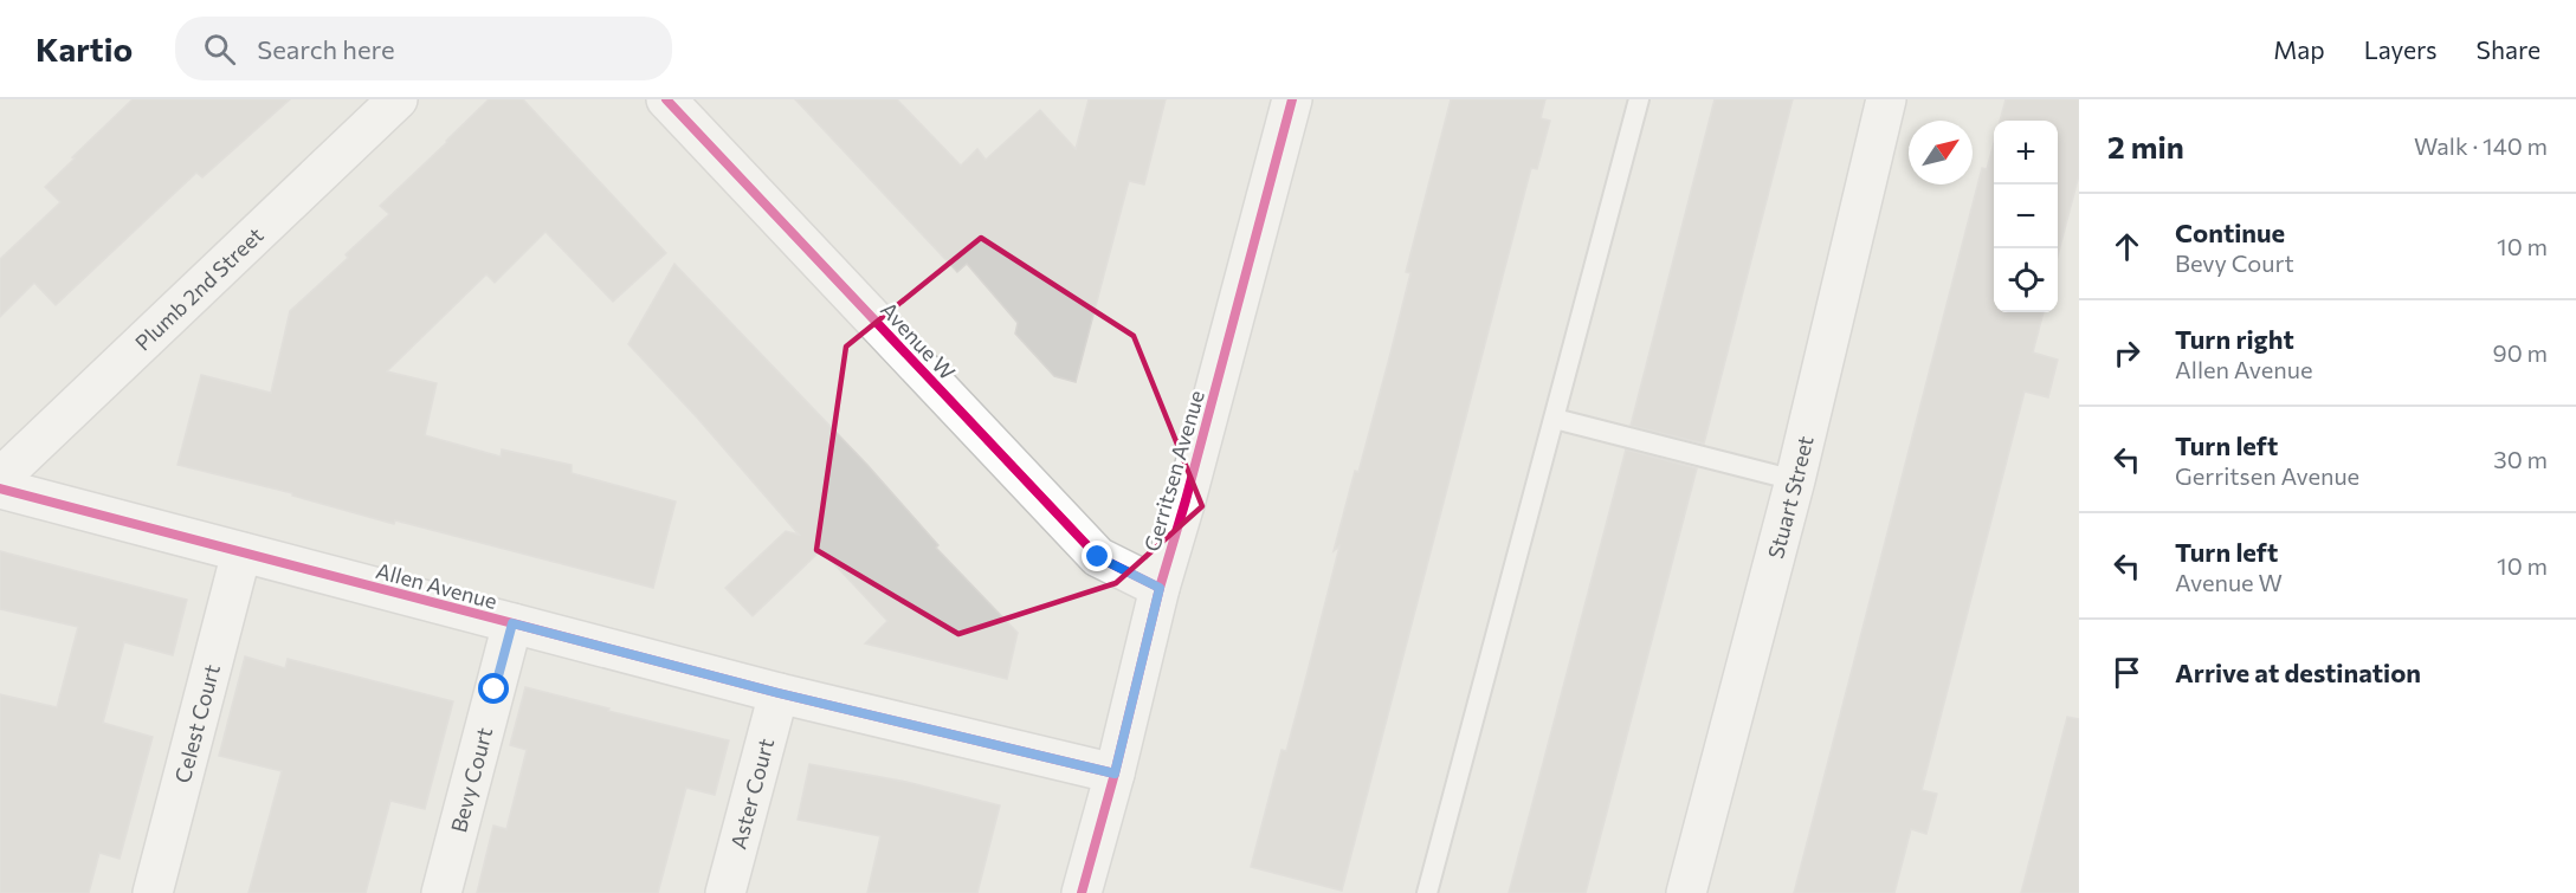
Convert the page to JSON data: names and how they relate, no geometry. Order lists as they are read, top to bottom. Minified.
{"streets":{"street":["Plumb 2nd Street","Avenue W","Gerritsen Avenue","Stuart Street","Allen Avenue","Celest Court","Bevy Court","Aster Court"]},"crossings":[["Avenue W","Gerritsen Avenue"],["Gerritsen Avenue","Allen Avenue"],["Allen Avenue","Celest Court"],["Allen Avenue","Bevy Court"],["Allen Avenue","Aster Court"]],"north":"top right","page":{"header":"Kartio","search":"Search here","nav":["Map","Layers","Share"],"heading":["2 min","Walk · 140 m"],"map_buttons":["+","−"],"list":[["Continue","Bevy Court","10 m"],["Turn right","Allen Avenue","90 m"],["Turn left","Gerritsen Avenue","30 m"],["Turn left","Avenue W","10 m"],"Arrive at destination"]}}
